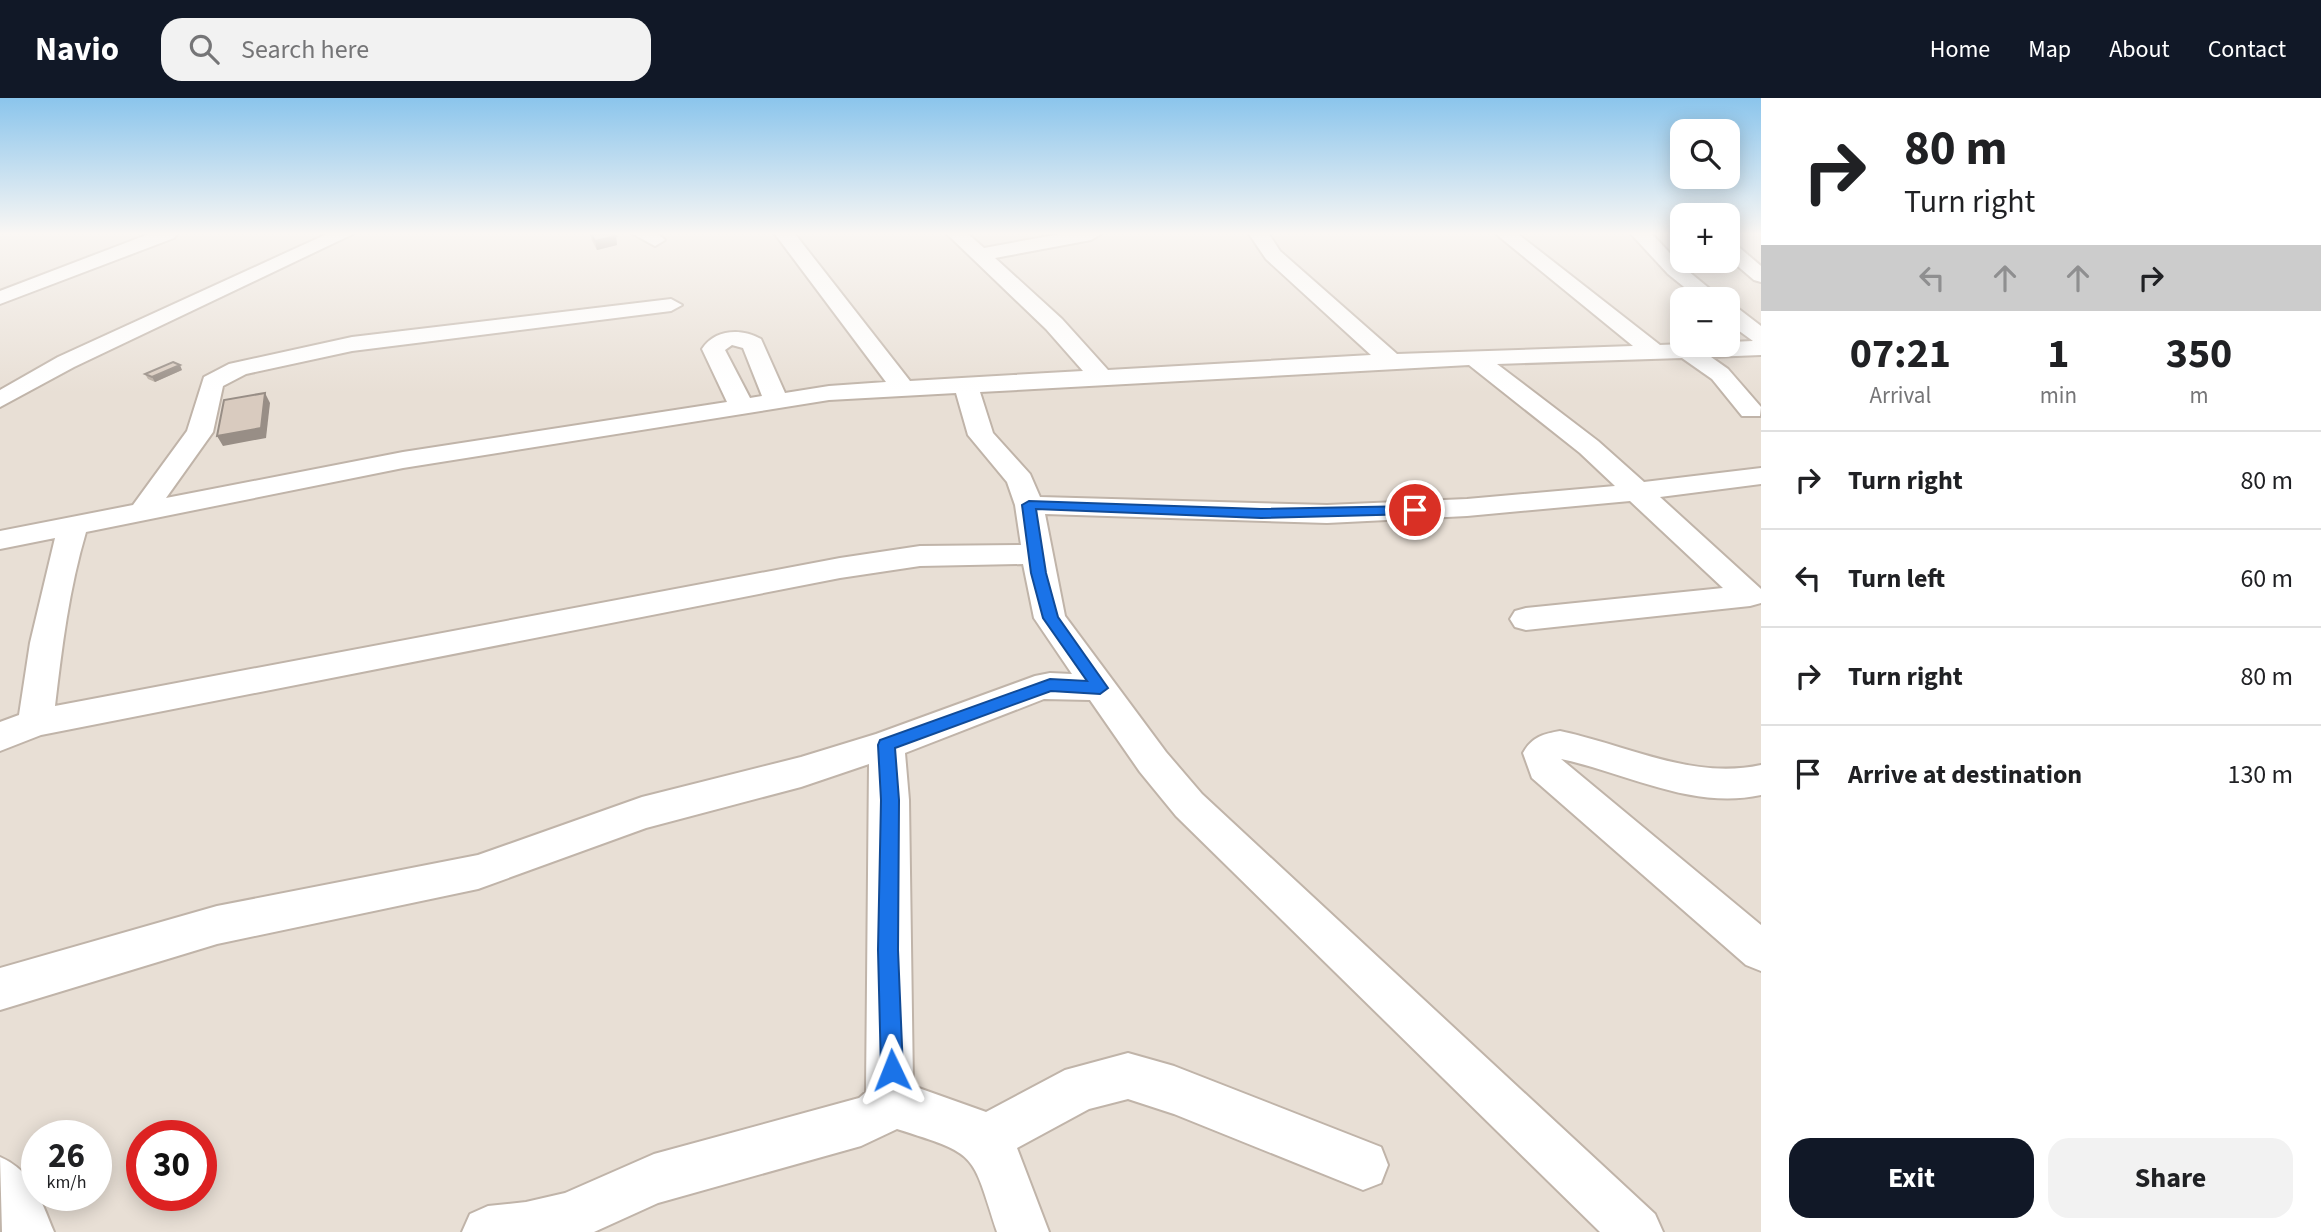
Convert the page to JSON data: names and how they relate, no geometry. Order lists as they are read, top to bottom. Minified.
{"page":{"header":"Navio","search":"Search here","nav":["Home","Map","About","Contact"],"turn":["80 m","Turn right"],"map_buttons":["+","−"],"eta":["07:21","Arrival","1","min","350","m"],"list":[{"name":"Turn right","value":"80 m"},{"name":"Turn left","value":"60 m"},{"name":"Turn right","value":"80 m"},{"name":"Arrive at destination","value":"130 m"}],"speed":"26 km/h","limit":"30","buttons":["Exit","Share"]}}
